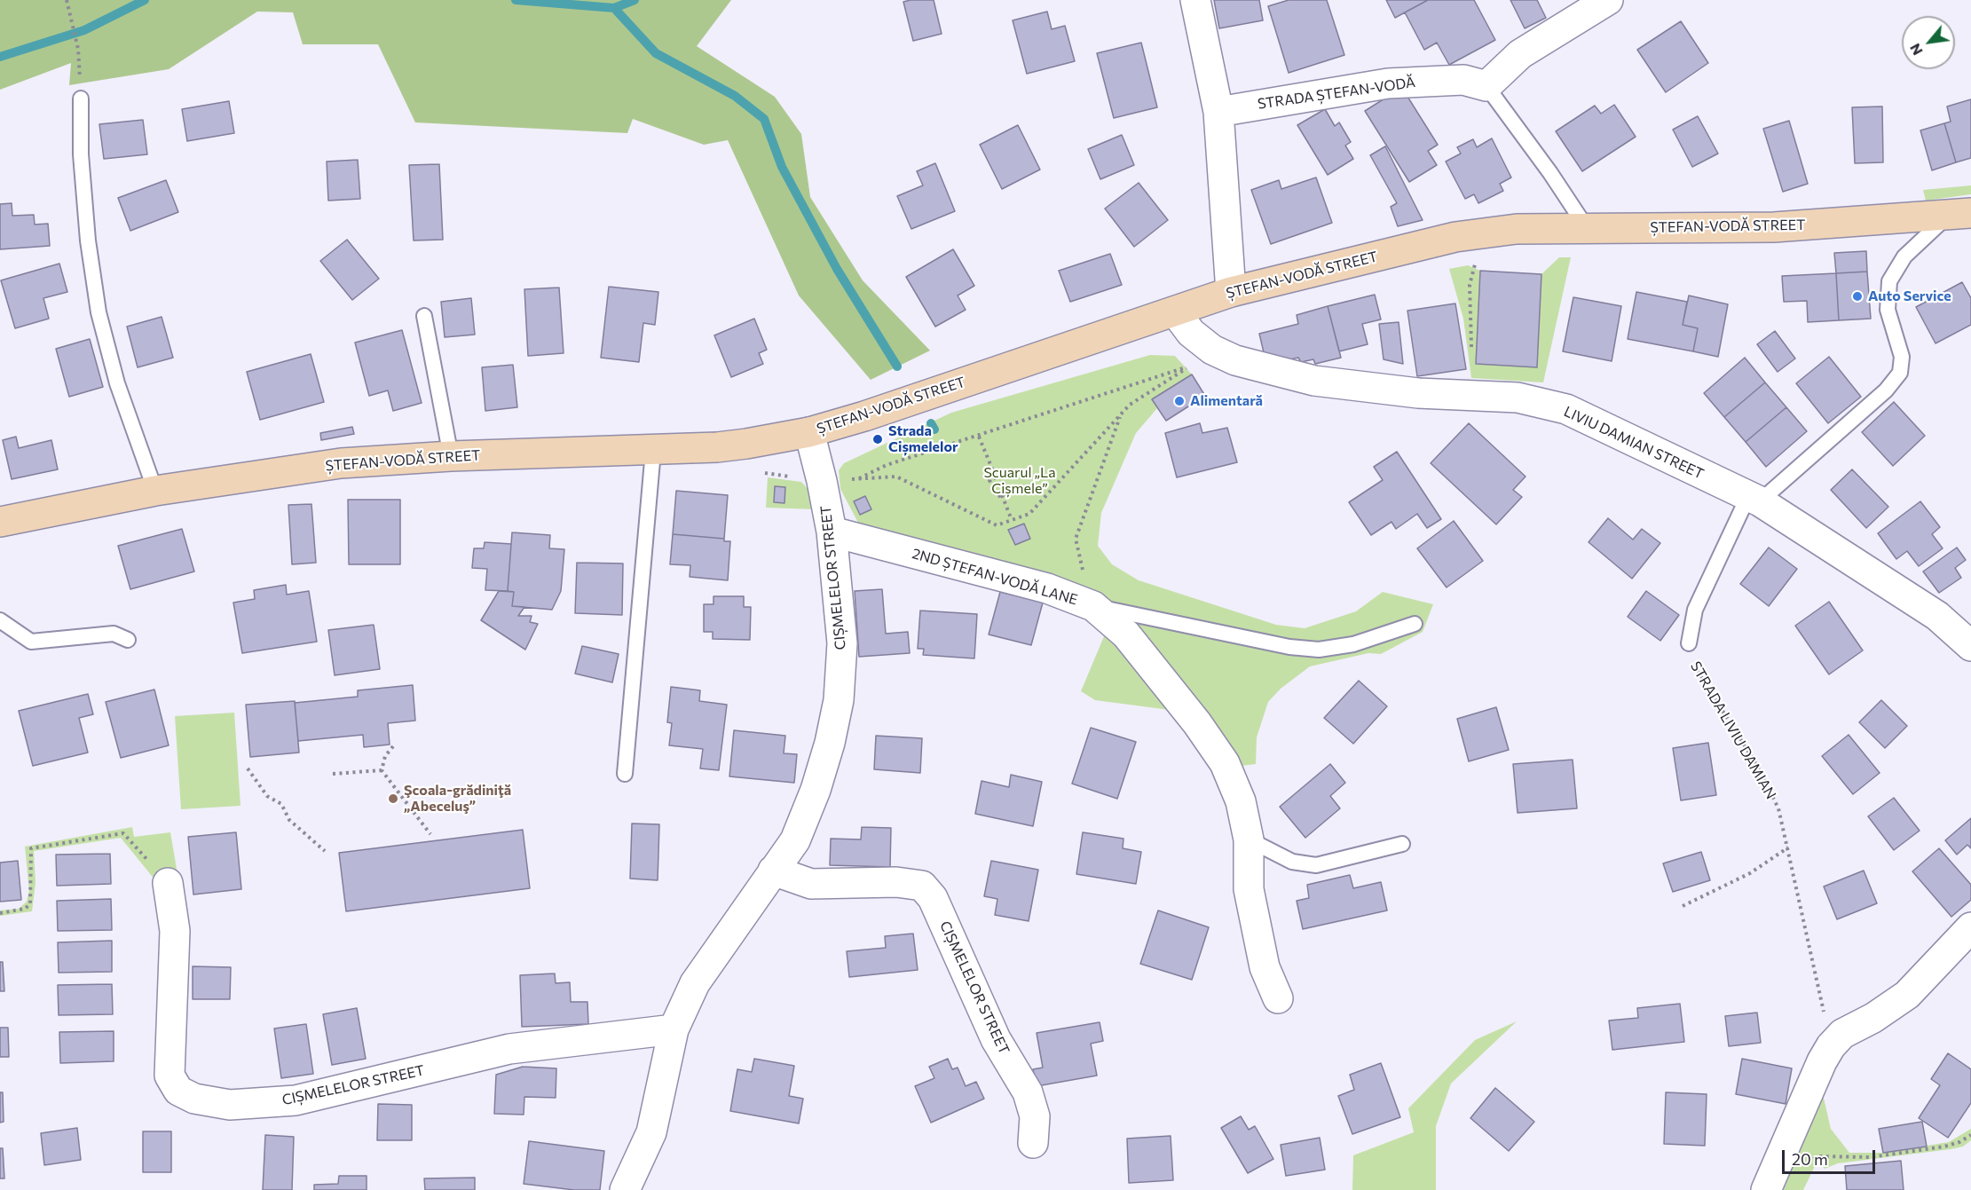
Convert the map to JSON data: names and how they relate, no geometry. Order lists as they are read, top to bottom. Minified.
{"streets":{"street":["STRADA ȘTEFAN-VODĂ","ȘTEFAN-VODĂ STREET","LIVIU DAMIAN STREET","2ND ȘTEFAN-VODĂ LANE","CIȘMELELOR STREET"],"lane":["STRADA LIVIU DAMIAN"]},"crossings":[["ȘTEFAN-VODĂ STREET","LIVIU DAMIAN STREET"],["ȘTEFAN-VODĂ STREET","CIȘMELELOR STREET"],["LIVIU DAMIAN STREET","STRADA LIVIU DAMIAN"],["2ND ȘTEFAN-VODĂ LANE","CIȘMELELOR STREET"]],"parks":["Scuarul „La Cișmele”"],"places":["Auto Service","Alimentară","Strada Cișmelelor","Şcoala-grădiniţă „Abeceluş”"],"scale_bar":"20 m","north":"bottom left"}
